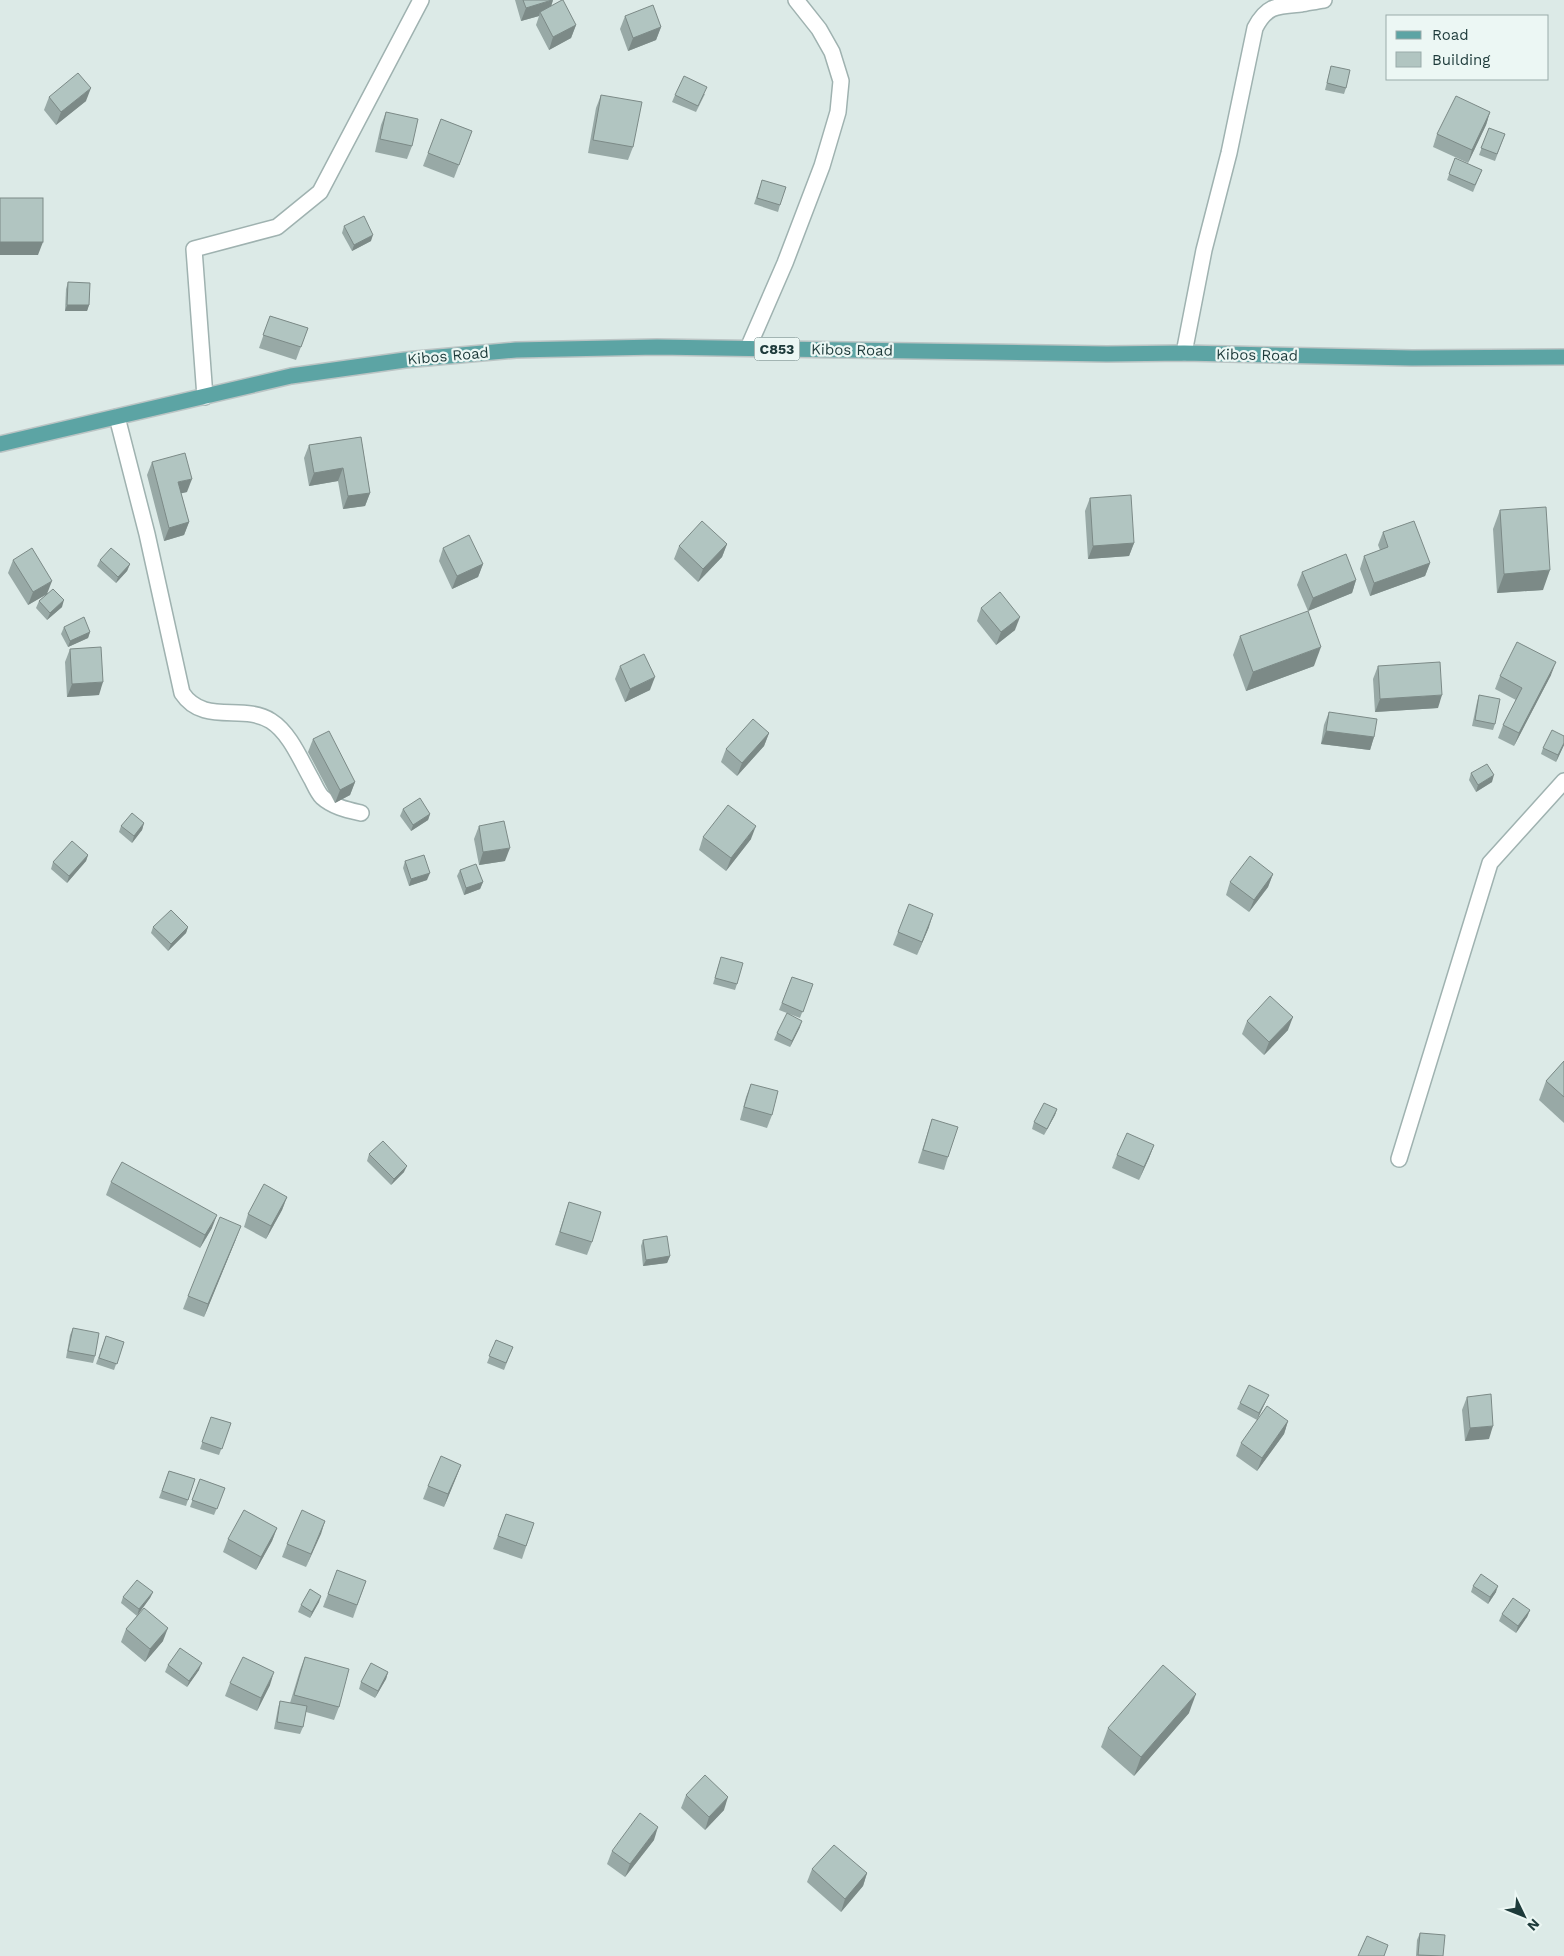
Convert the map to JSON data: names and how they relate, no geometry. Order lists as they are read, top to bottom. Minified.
{"streets":{"main road":["C853","Kibos Road"]},"legend":["Road","Building"],"north":"bottom right"}
